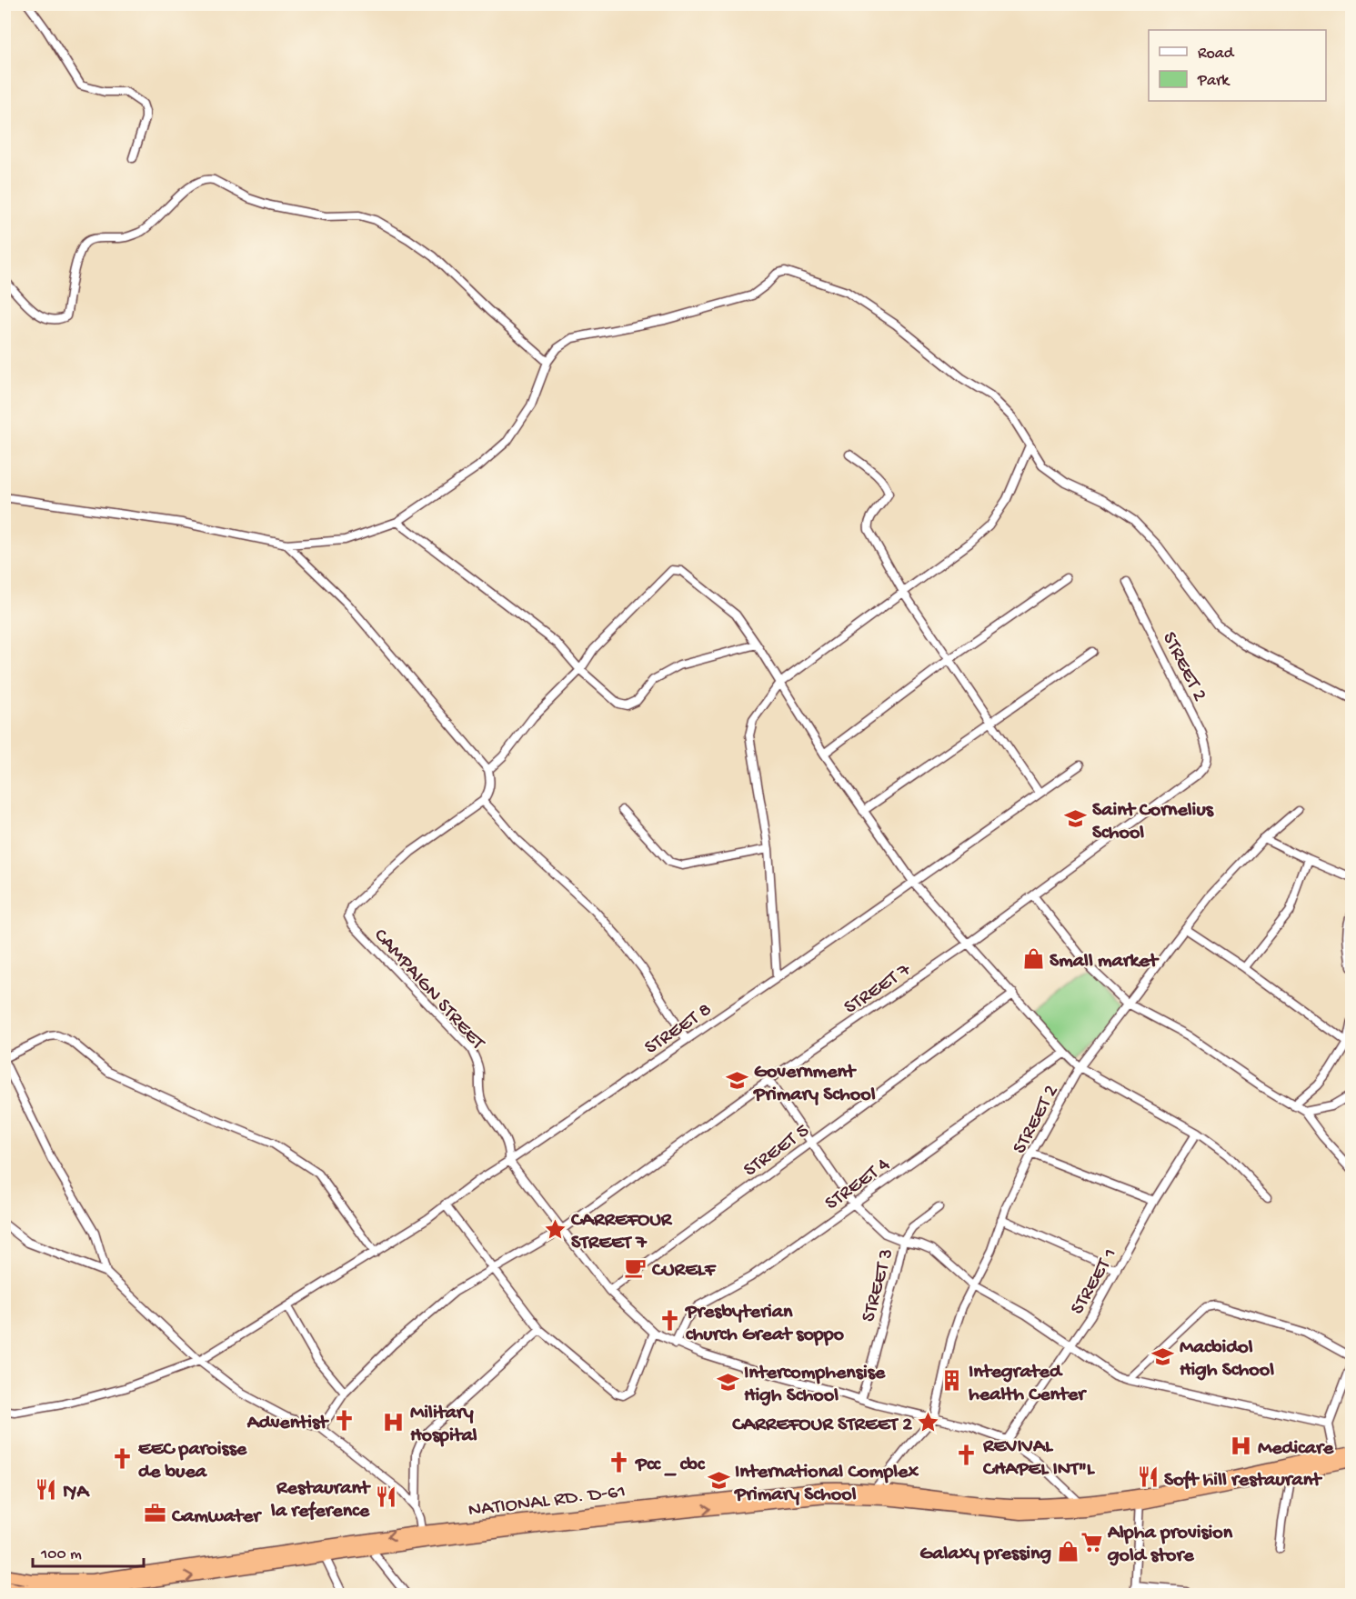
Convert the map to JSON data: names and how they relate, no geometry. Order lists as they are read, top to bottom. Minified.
{"streets":{"highway":["NATIONAL RD. D-61"],"street":["STREET 2","STREET 7","CAMPAIGN STREET","STREET 8","STREET 5","STREET 4","STREET 1","STREET 3"]},"crossings":[["STREET 2","STREET 7"],["STREET 2","CAMPAIGN STREET"],["STREET 2","NATIONAL RD. D-61"],["STREET 7","CAMPAIGN STREET"],["CAMPAIGN STREET","STREET 8"],["CAMPAIGN STREET","STREET 5"],["CAMPAIGN STREET","STREET 4"],["CAMPAIGN STREET","STREET 1"],["CAMPAIGN STREET","STREET 3"],["CAMPAIGN STREET","NATIONAL RD. D-61"]],"places":{"school or university":["Saint Cornelius School","Government Primary School","Macbidol High School","Intercomphensise High School","International Complex Primary School"],"shop":["Small market","Galaxy pressing"],"place":["CARREFOUR STREET 7","CARREFOUR STREET 2"],"cafe":["CURELF"],"church":["Presbyterian church Great soppo","Adventist","REVIVAL CHAPEL INT\"L","EEC paroisse de buea","Pcc _ cbc"],"building":["Integrated health Center"],"hospital":["Military Hospital","Medicare"],"restaurant":["Soft hill restaurant","IYA","Restaurant la reference"],"office":["Camwater"],"supermarket":["Alpha provision gold store"]},"legend":["Road","Park"],"scale_bar":"100 m"}
